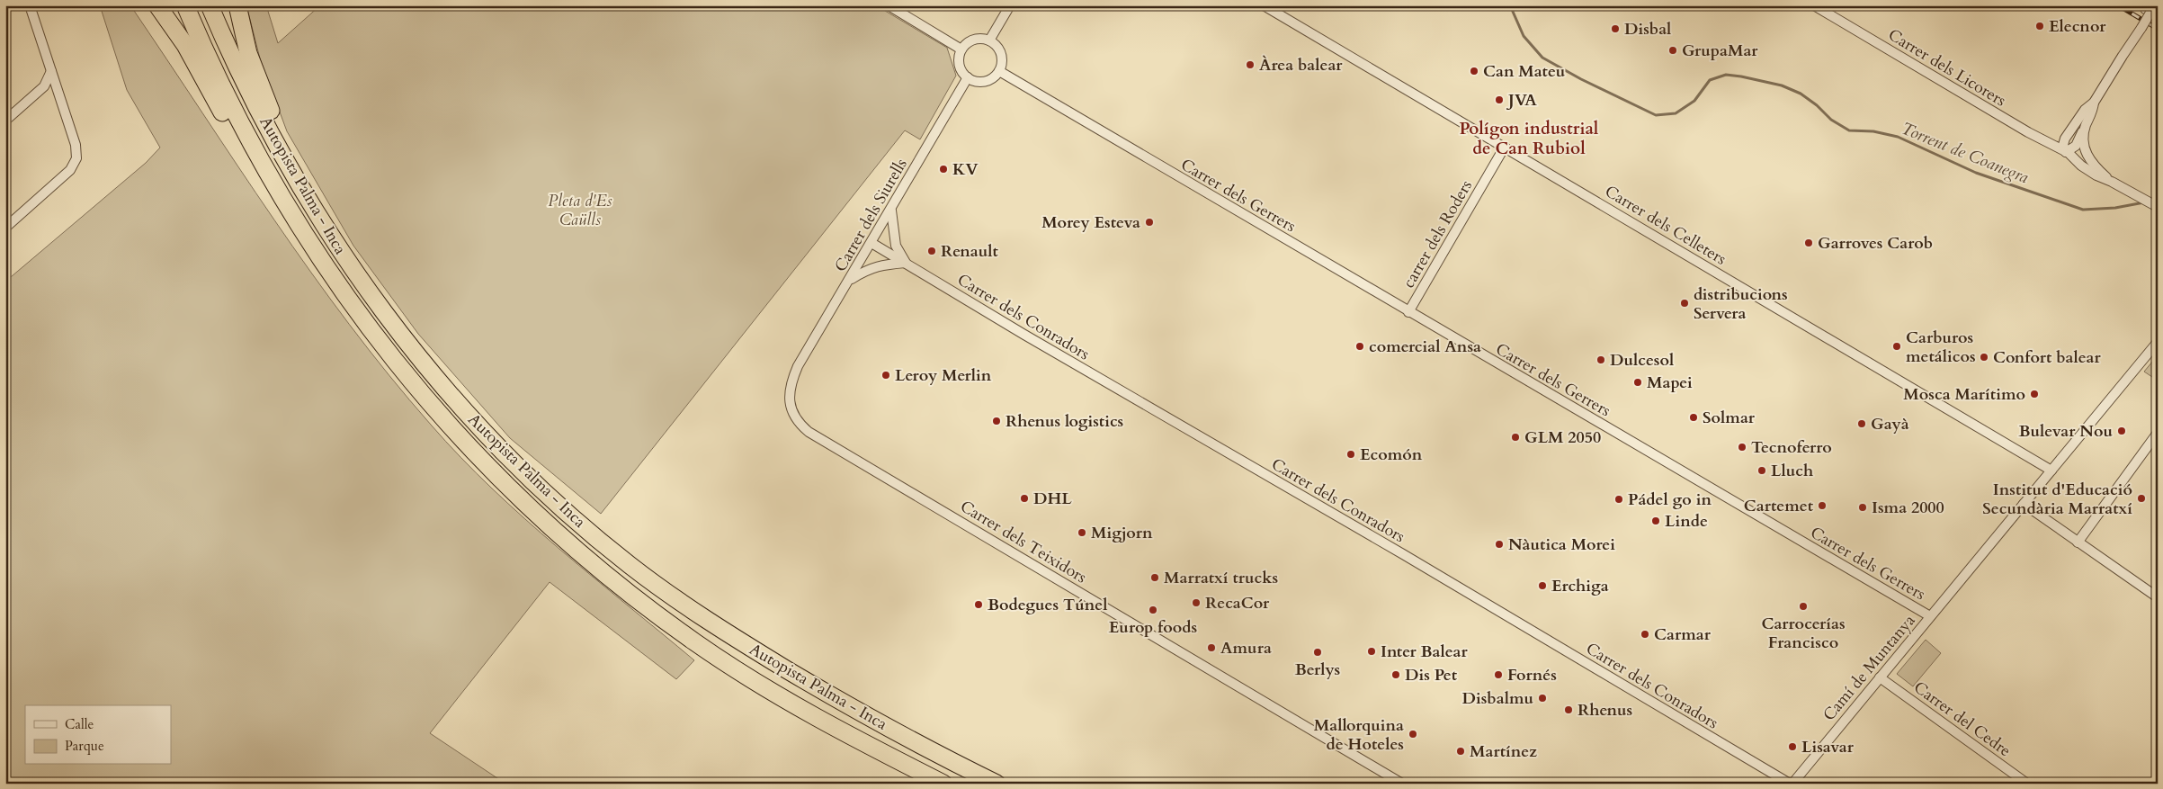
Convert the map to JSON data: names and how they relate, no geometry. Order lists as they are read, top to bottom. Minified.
{"streets":{"highway":["Autopista Palma - Inca"],"street":["Carrer dels Licorers","Carrer dels Gerrers","Carrer dels Siurells","Carrer dels Celleters","carrer dels Roders","Carrer dels Conradors","Carrer dels Teixidors","Camí de Muntanya","Carrer del Cedre"]},"crossings":[["Carrer dels Gerrers","Carrer dels Siurells"],["Carrer dels Gerrers","carrer dels Roders"],["Carrer dels Gerrers","Camí de Muntanya"],["Carrer dels Siurells","Carrer dels Conradors"],["Carrer dels Siurells","Carrer dels Teixidors"],["Carrer dels Celleters","carrer dels Roders"],["Carrer dels Celleters","Camí de Muntanya"],["Carrer dels Conradors","Camí de Muntanya"],["Camí de Muntanya","Carrer del Cedre"]],"districts":["Polígon industrial de Can Rubiol"],"water":["Torrent de Coanegra"],"parks":["Pleta d'Es Caülls"],"places":["Elecnor","Disbal","GrupaMar","Àrea balear","Can Mateu","JVA","KV","Morey Esteva","Garroves Carob","Renault","distribucions Servera","comercial Ansa","Carburos metálicos","Confort balear","Dulcesol","Leroy Merlin","Mapei","Mosca Marítimo","Solmar","Rhenus logistics","Gayà","Bulevar Nou","GLM 2050","Tecnoferro","Ecomón","Lluch","DHL","Institut d'Educació Secundària Marratxí","Pádel go in","Cartemet","Isma 2000","Linde","Migjorn","Nàutica Morei","Marratxí trucks","Erchiga","RecaCor","Bodegues Túnel","Carrocerías Francisco","Europ foods","Carmar","Amura","Inter Balear","Berlys","Dis Pet","Fornés","Disbalmu","Rhenus","Mallorquina de Hoteles","Lisavar","Martínez"],"legend":["Calle","Parque"]}
